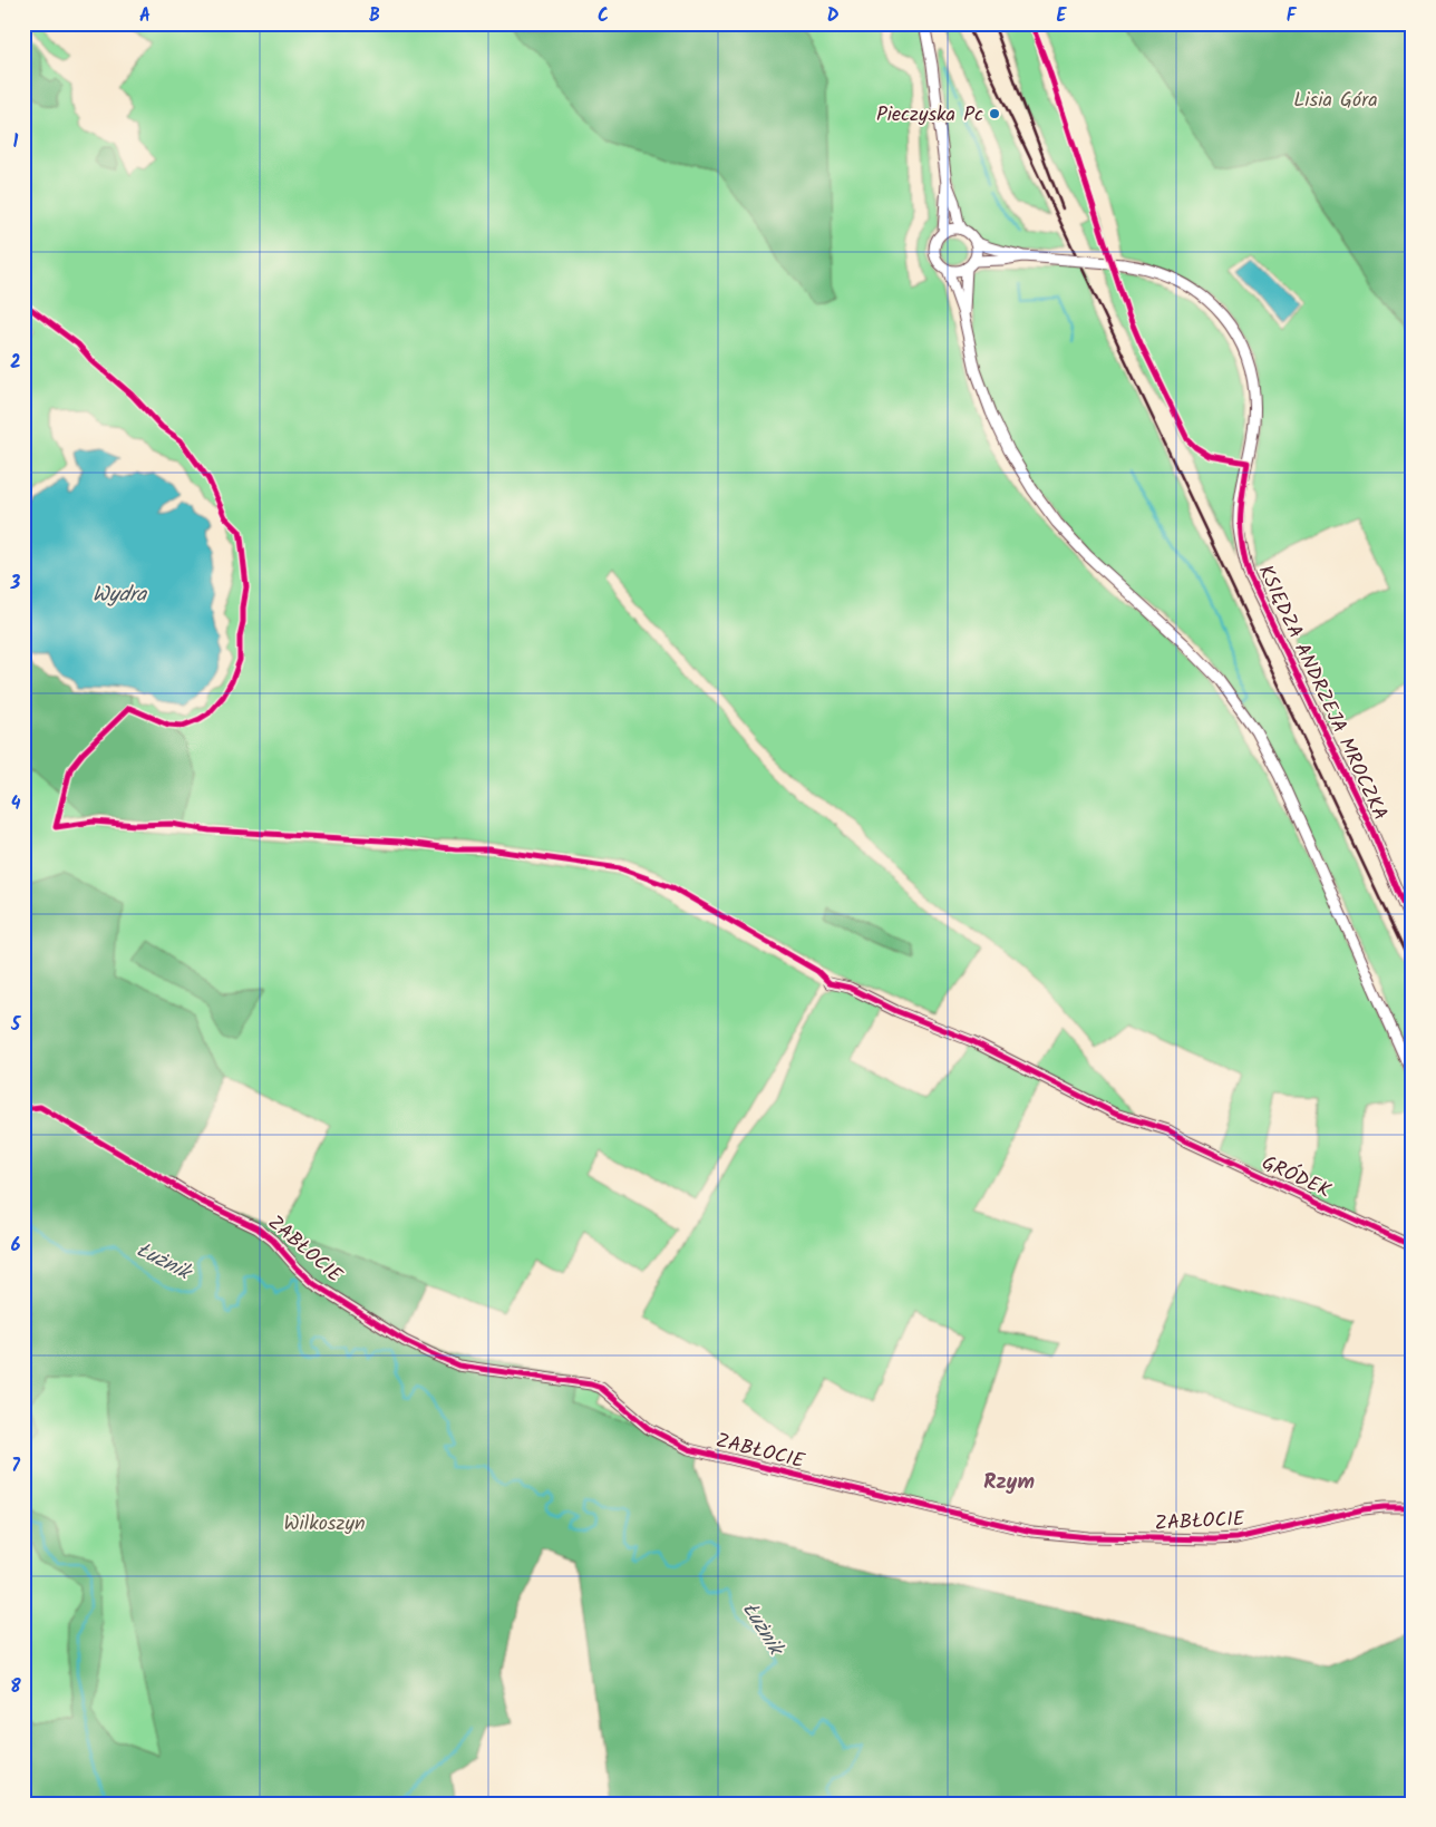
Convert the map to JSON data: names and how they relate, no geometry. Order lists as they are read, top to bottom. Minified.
{"streets":{"street":["KSIĘDZA ANDRZEJA MROCZKA","GRÓDEK","ZABŁOCIE"]},"districts":["Rzym"],"water":["Wydra","Łużnik"],"parks":["Lisia Góra","Wilkoszyn"],"places":["Pieczyska Pc"],"grid":{"columns":["A","B","C","D","E","F"],"rows":["1","2","3","4","5","6","7","8"]}}
